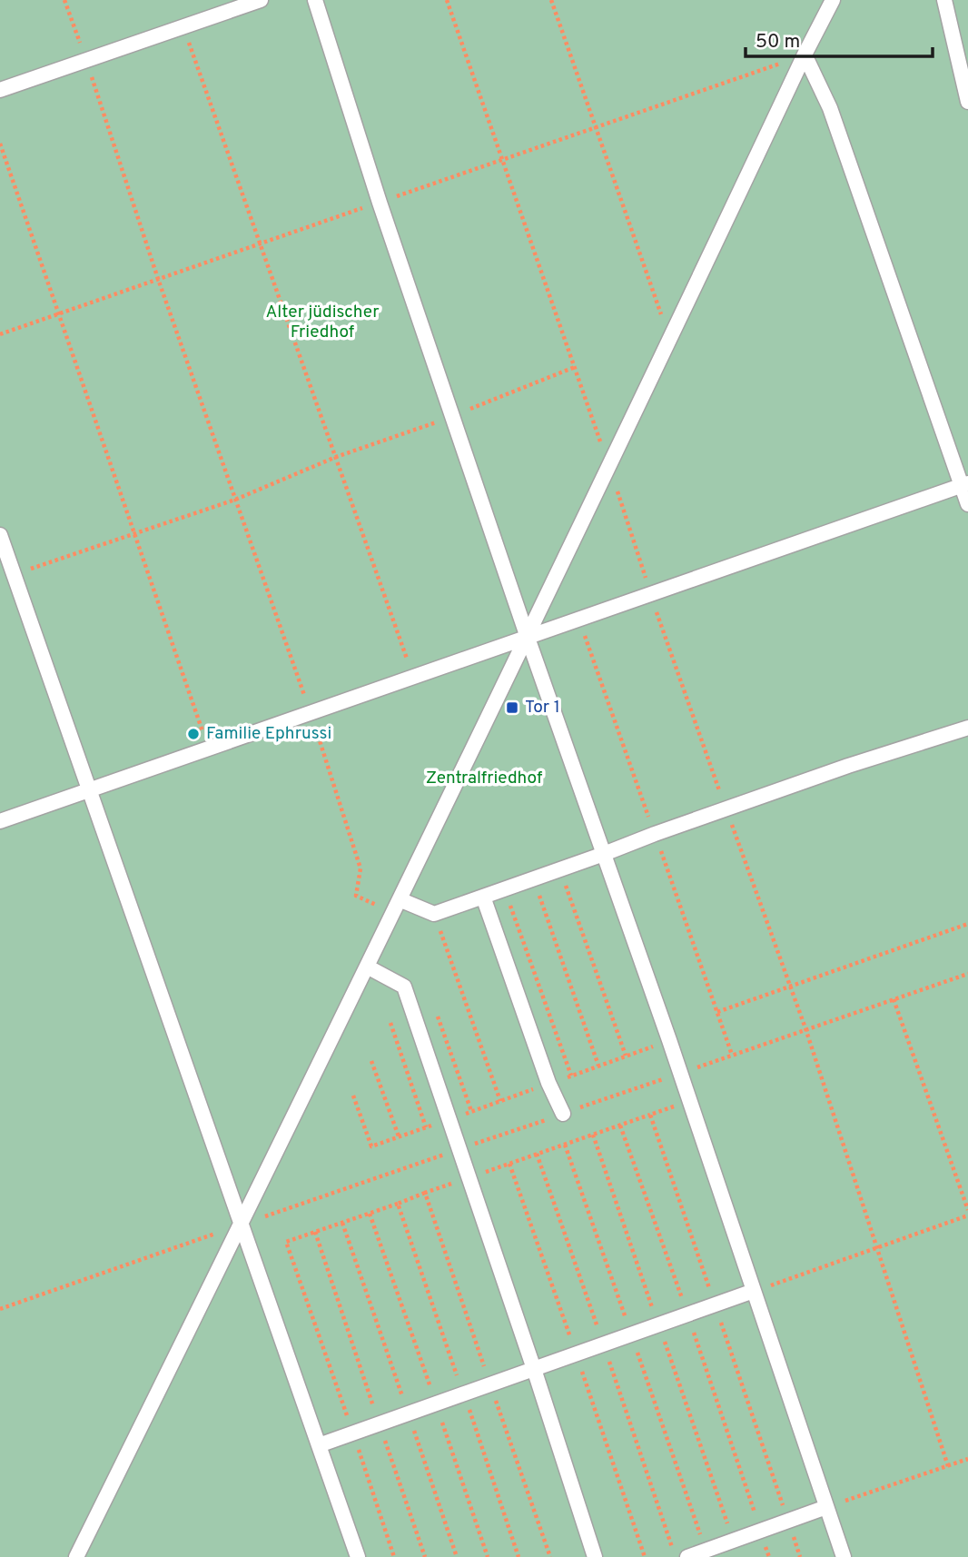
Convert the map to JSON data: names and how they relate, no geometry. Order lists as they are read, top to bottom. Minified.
{"parks":["Alter jüdischer Friedhof","Zentralfriedhof"],"places":{"transit":["Tor 1"],"other":["Familie Ephrussi"]},"scale_bar":"50 m"}
